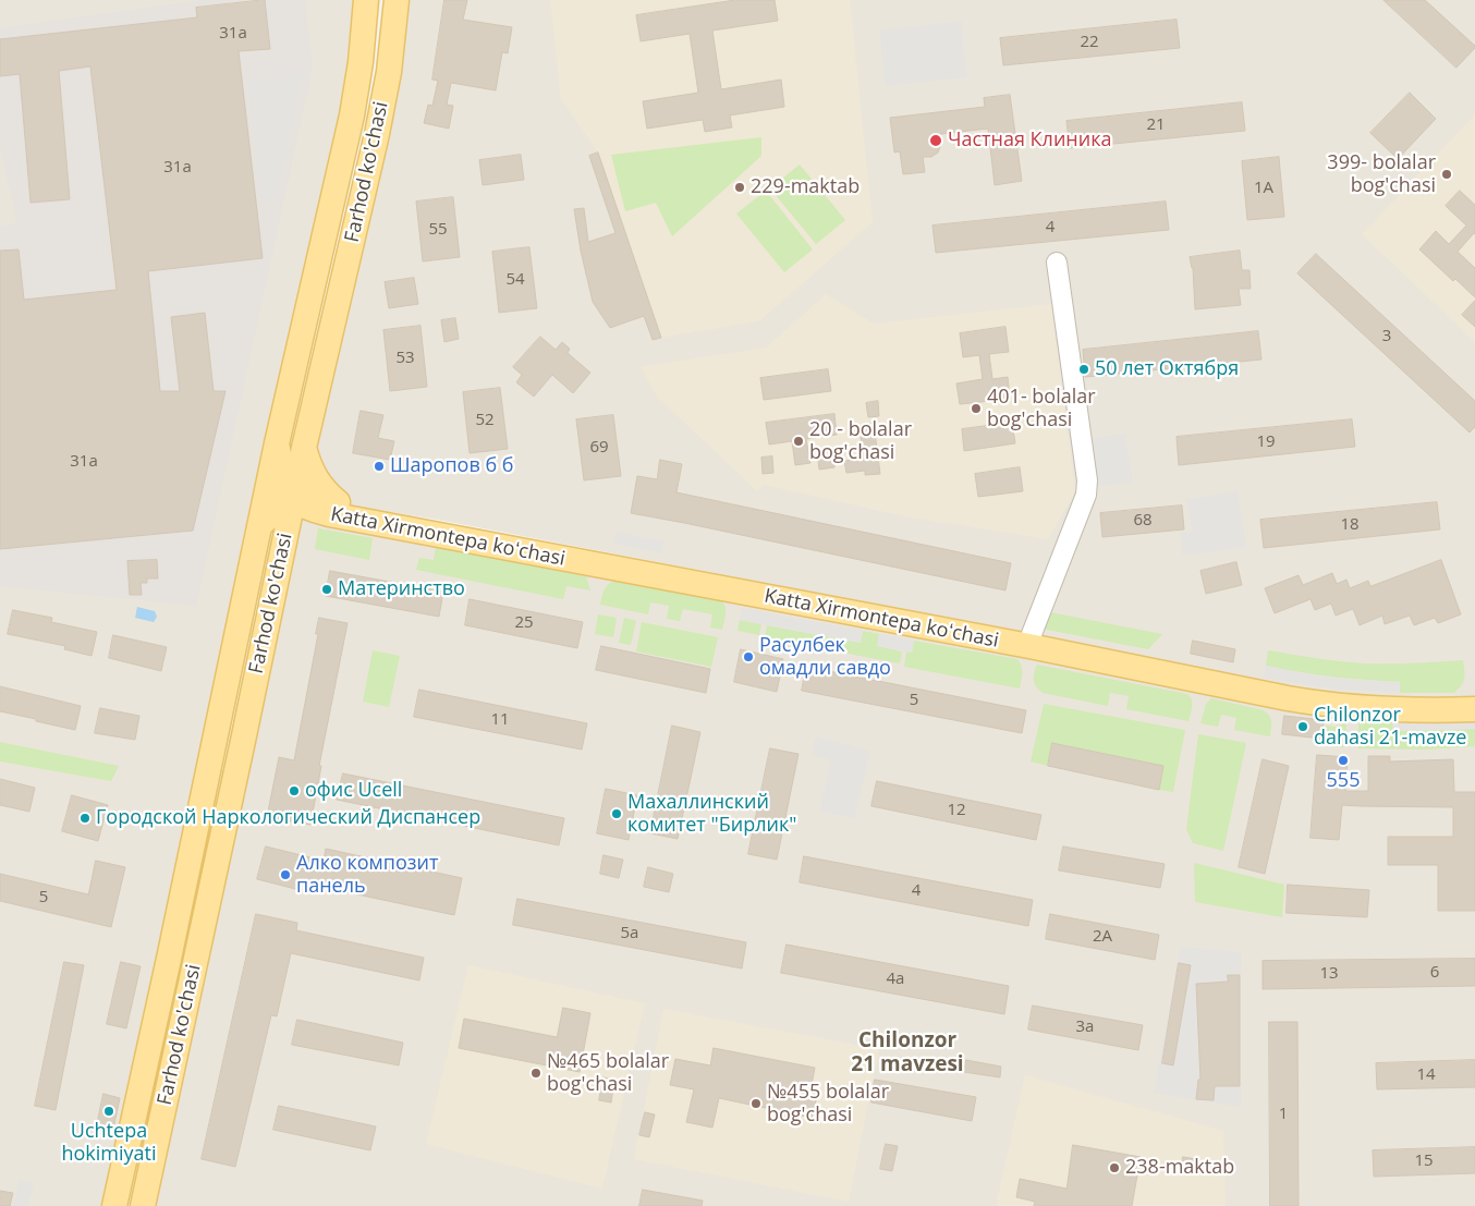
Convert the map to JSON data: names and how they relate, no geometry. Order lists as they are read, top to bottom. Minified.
{"streets":{"main road":["Farhod ko'chasi","Katta Xirmontepa koʻchasi"]},"crossings":[["Farhod ko'chasi","Katta Xirmontepa koʻchasi"]],"districts":["Chilonzor 21 mavzesi"],"places":["Частная Клиника","399- bolalar bog'chasi","229-maktab","50 лет Октября","401- bolalar bog'chasi","20 - bolalar bog'chasi","Шаропов б б","Материнство","Расулбек омадли савдо","Chilonzor dahasi 21-mavze","555","офис Ucell","Махаллинский комитет \"Бирлик\"","Городской Наркологический Диспансер","Алко композит панель","№465 bolalar bog'chasi","№455 bolalar bog'chasi","Uchtepa hokimiyati","238-maktab"],"house_numbers":["31а","22","21","31а","1А","4","55","54","3","53","52","19","69","31а","68","18","25","5","11","12","4","5","5а","2А","6","13","4а","3а","14","1","15"]}
